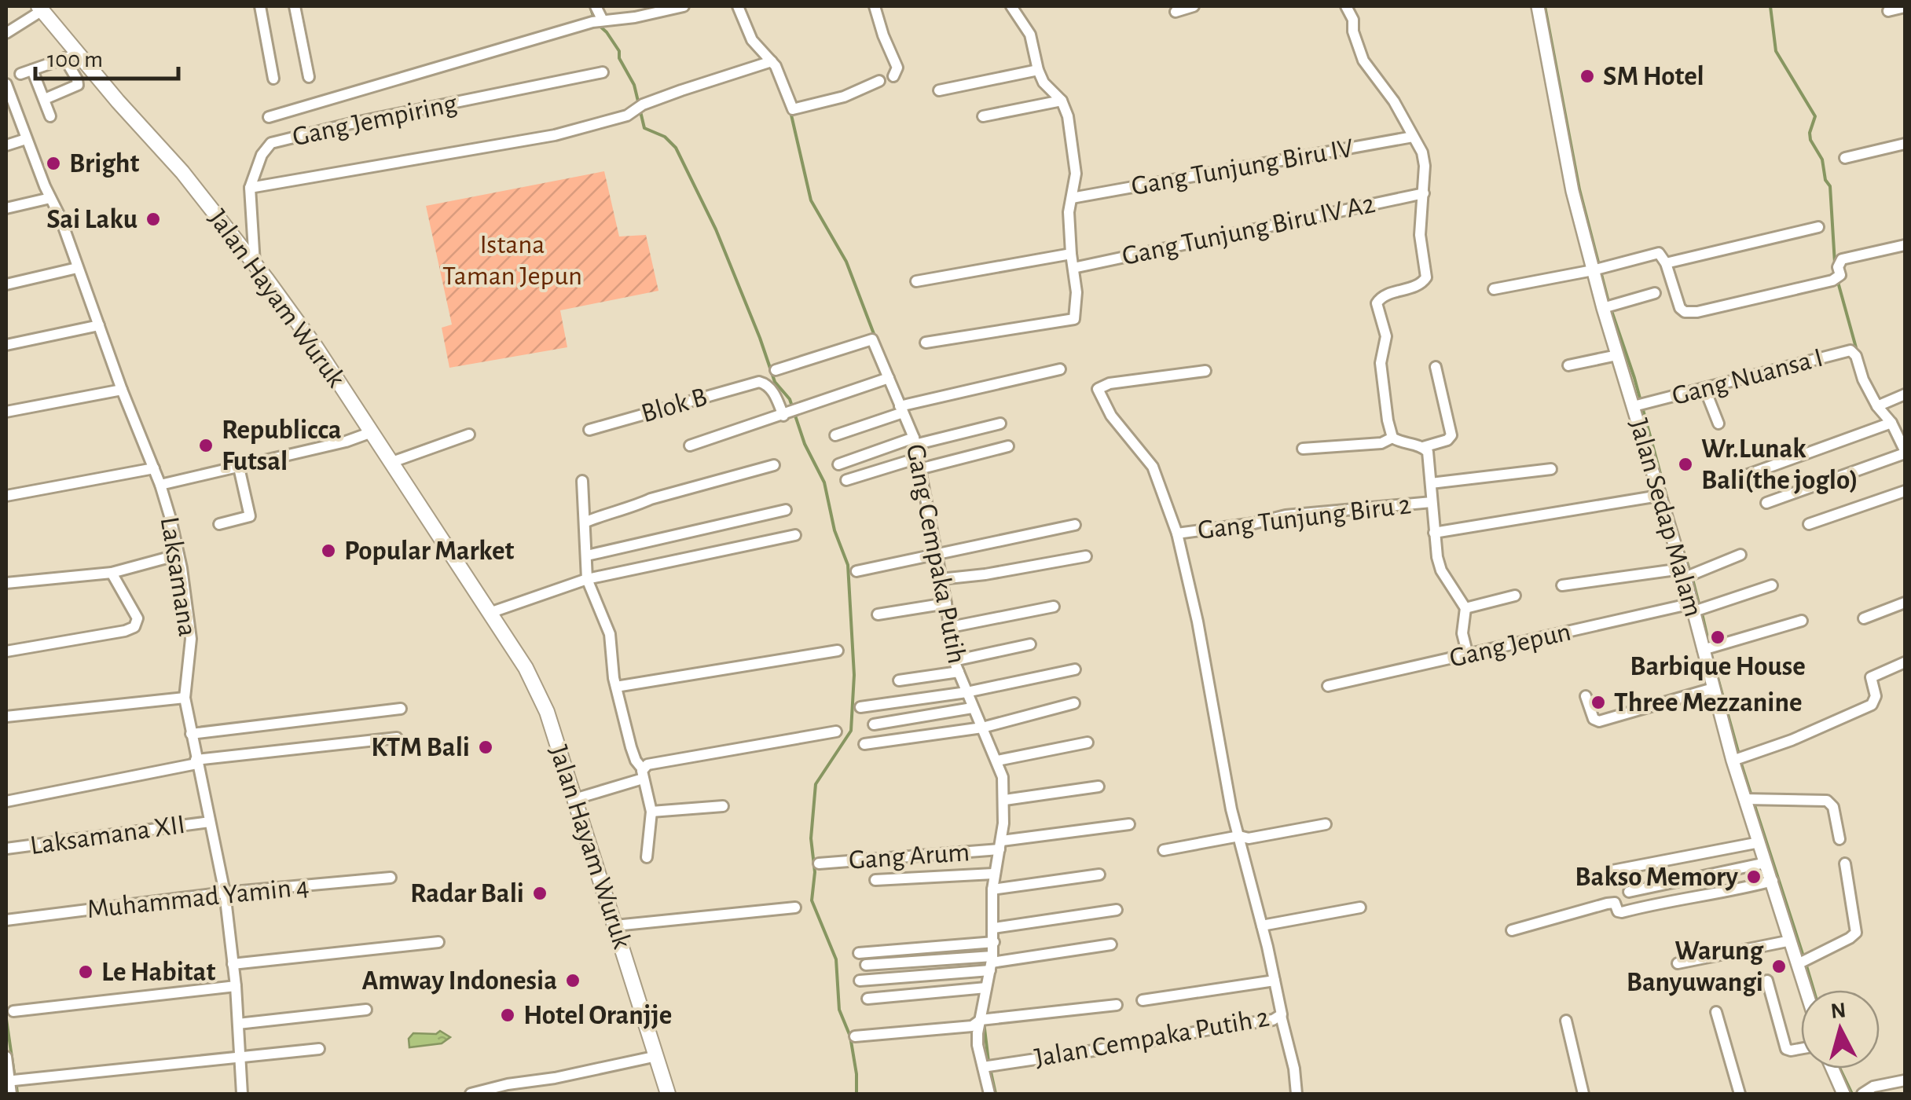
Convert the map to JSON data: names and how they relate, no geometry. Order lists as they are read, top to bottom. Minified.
{"streets":{"main road":["Jalan Hayam Wuruk"],"street":["Gang Jempiring","Gang Tunjung Biru IV","Gang Tunjung Biru IV A2","Gang Nuansa I","Blok B","Gang Tunjung Biru 2","Jalan Sedap Malam","Gang Cempaka Putih","Laksamana","Gang Jepun","Laksamana XII","Gang Arum","Muhammad Yamin 4","Jalan Cempaka Putih 2"]},"crossings":[["Gang Jempiring","Jalan Hayam Wuruk"],["Gang Nuansa I","Jalan Sedap Malam"],["Gang Tunjung Biru 2","Jalan Cempaka Putih 2"],["Jalan Sedap Malam","Gang Jepun"],["Gang Cempaka Putih","Gang Arum"],["Gang Cempaka Putih","Jalan Cempaka Putih 2"],["Laksamana","Laksamana XII"],["Laksamana","Muhammad Yamin 4"]],"parks":["Istana Taman Jepun"],"places":["SM Hotel","Bright","Sai Laku","Republicca Futsal","Wr.Lunak Bali(the joglo)","Popular Market","Barbique House","Three Mezzanine","KTM Bali","Bakso Memory","Radar Bali","Warung Banyuwangi","Le Habitat","Amway Indonesia","Hotel Oranjje"],"scale_bar":"100 m","north":"top"}
